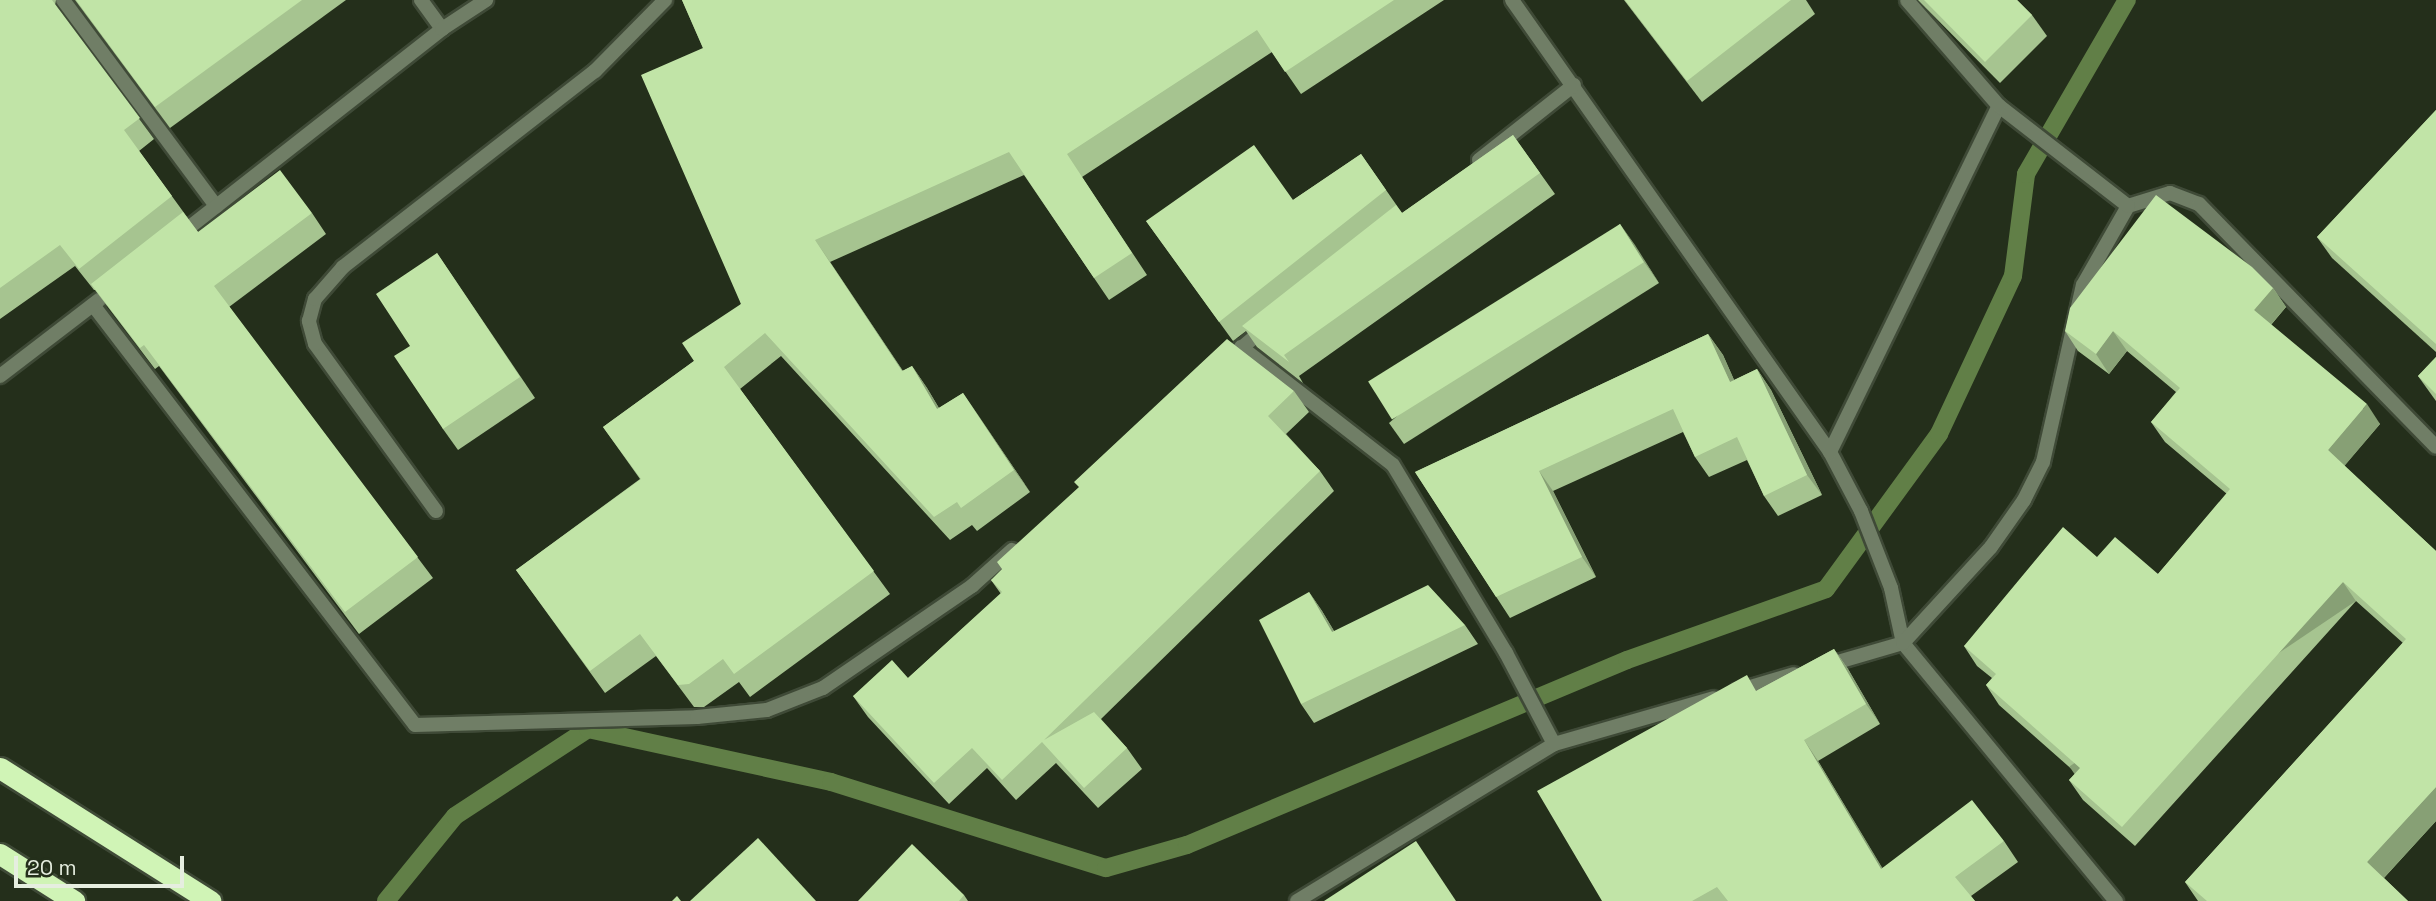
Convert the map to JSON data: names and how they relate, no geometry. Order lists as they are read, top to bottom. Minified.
{"scale_bar":"20 m"}
